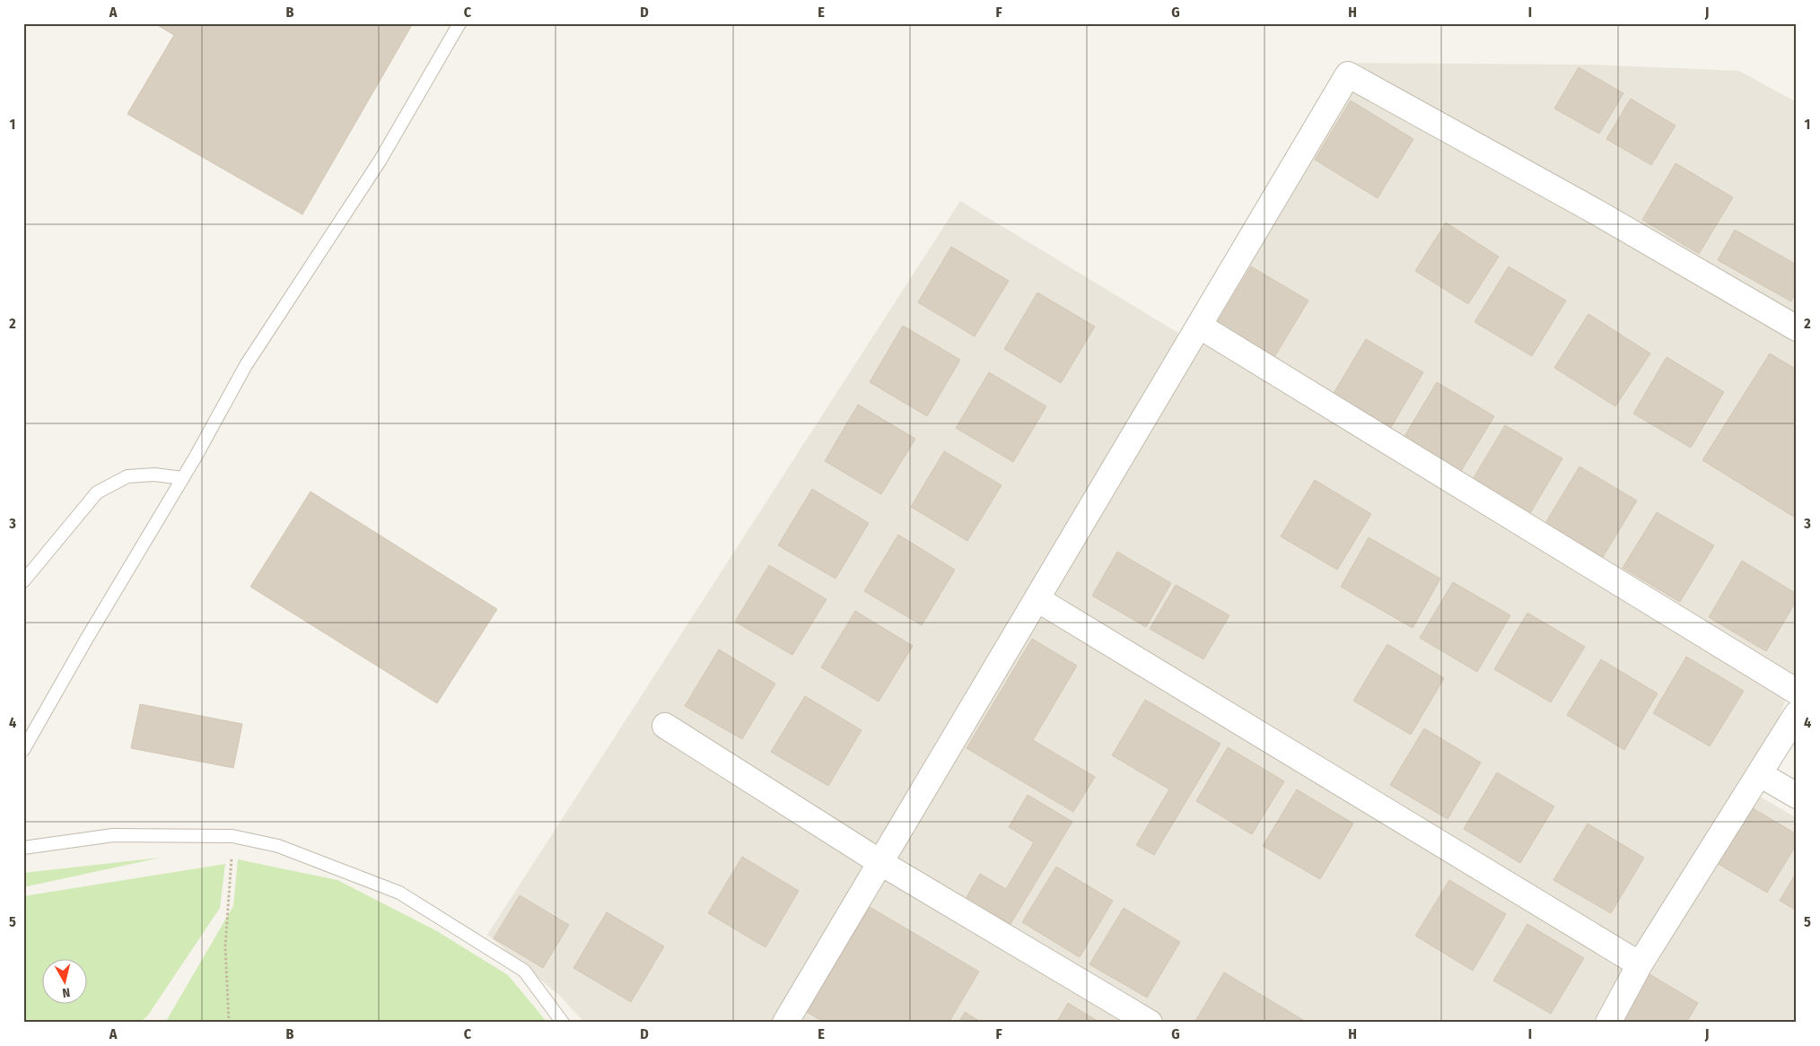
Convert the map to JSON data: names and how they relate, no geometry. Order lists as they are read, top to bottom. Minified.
{"north":"bottom","grid":{"columns":["A","B","C","D","E","F","G","H","I","J"],"rows":["1","2","3","4","5"]}}
